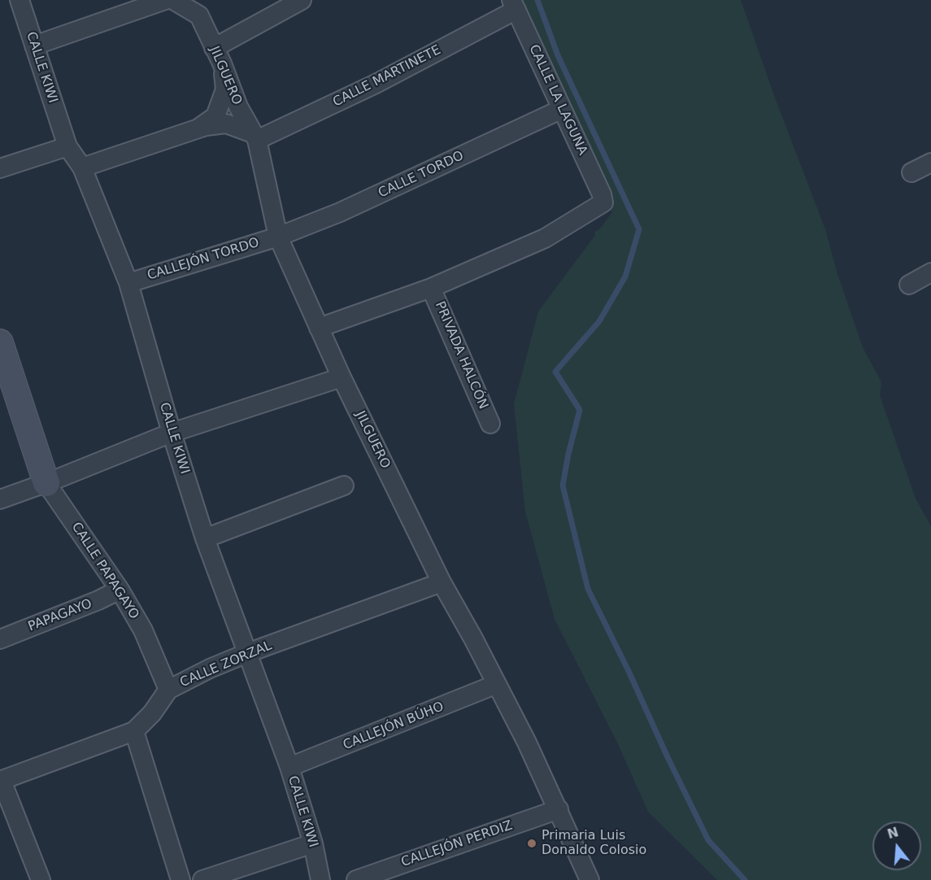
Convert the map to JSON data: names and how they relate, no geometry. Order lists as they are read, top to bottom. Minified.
{"streets":{"street":["CALLE KIWI","JILGUERO","CALLE MARTINETE","CALLE LA LAGUNA","CALLE TORDO","CALLEJÓN TORDO","PRIVADA HALCÓN","CALLE PAPAGAYO","PAPAGAYO","CALLE ZORZAL","CALLEJÓN BÚHO","CALLEJÓN PERDIZ"]},"crossings":[["CALLE KIWI","CALLEJÓN TORDO"],["CALLE KIWI","CALLE ZORZAL"],["CALLE KIWI","CALLEJÓN BÚHO"],["JILGUERO","CALLE MARTINETE"],["JILGUERO","CALLE TORDO"],["JILGUERO","CALLEJÓN TORDO"],["JILGUERO","CALLE ZORZAL"],["JILGUERO","CALLEJÓN BÚHO"],["JILGUERO","CALLEJÓN PERDIZ"],["CALLE MARTINETE","CALLE LA LAGUNA"],["CALLE LA LAGUNA","CALLE TORDO"],["CALLE LA LAGUNA","PRIVADA HALCÓN"],["CALLE TORDO","CALLEJÓN TORDO"],["CALLE PAPAGAYO","PAPAGAYO"],["CALLE PAPAGAYO","CALLE ZORZAL"]],"places":["Primaria Luis Donaldo Colosio"],"north":"top"}
